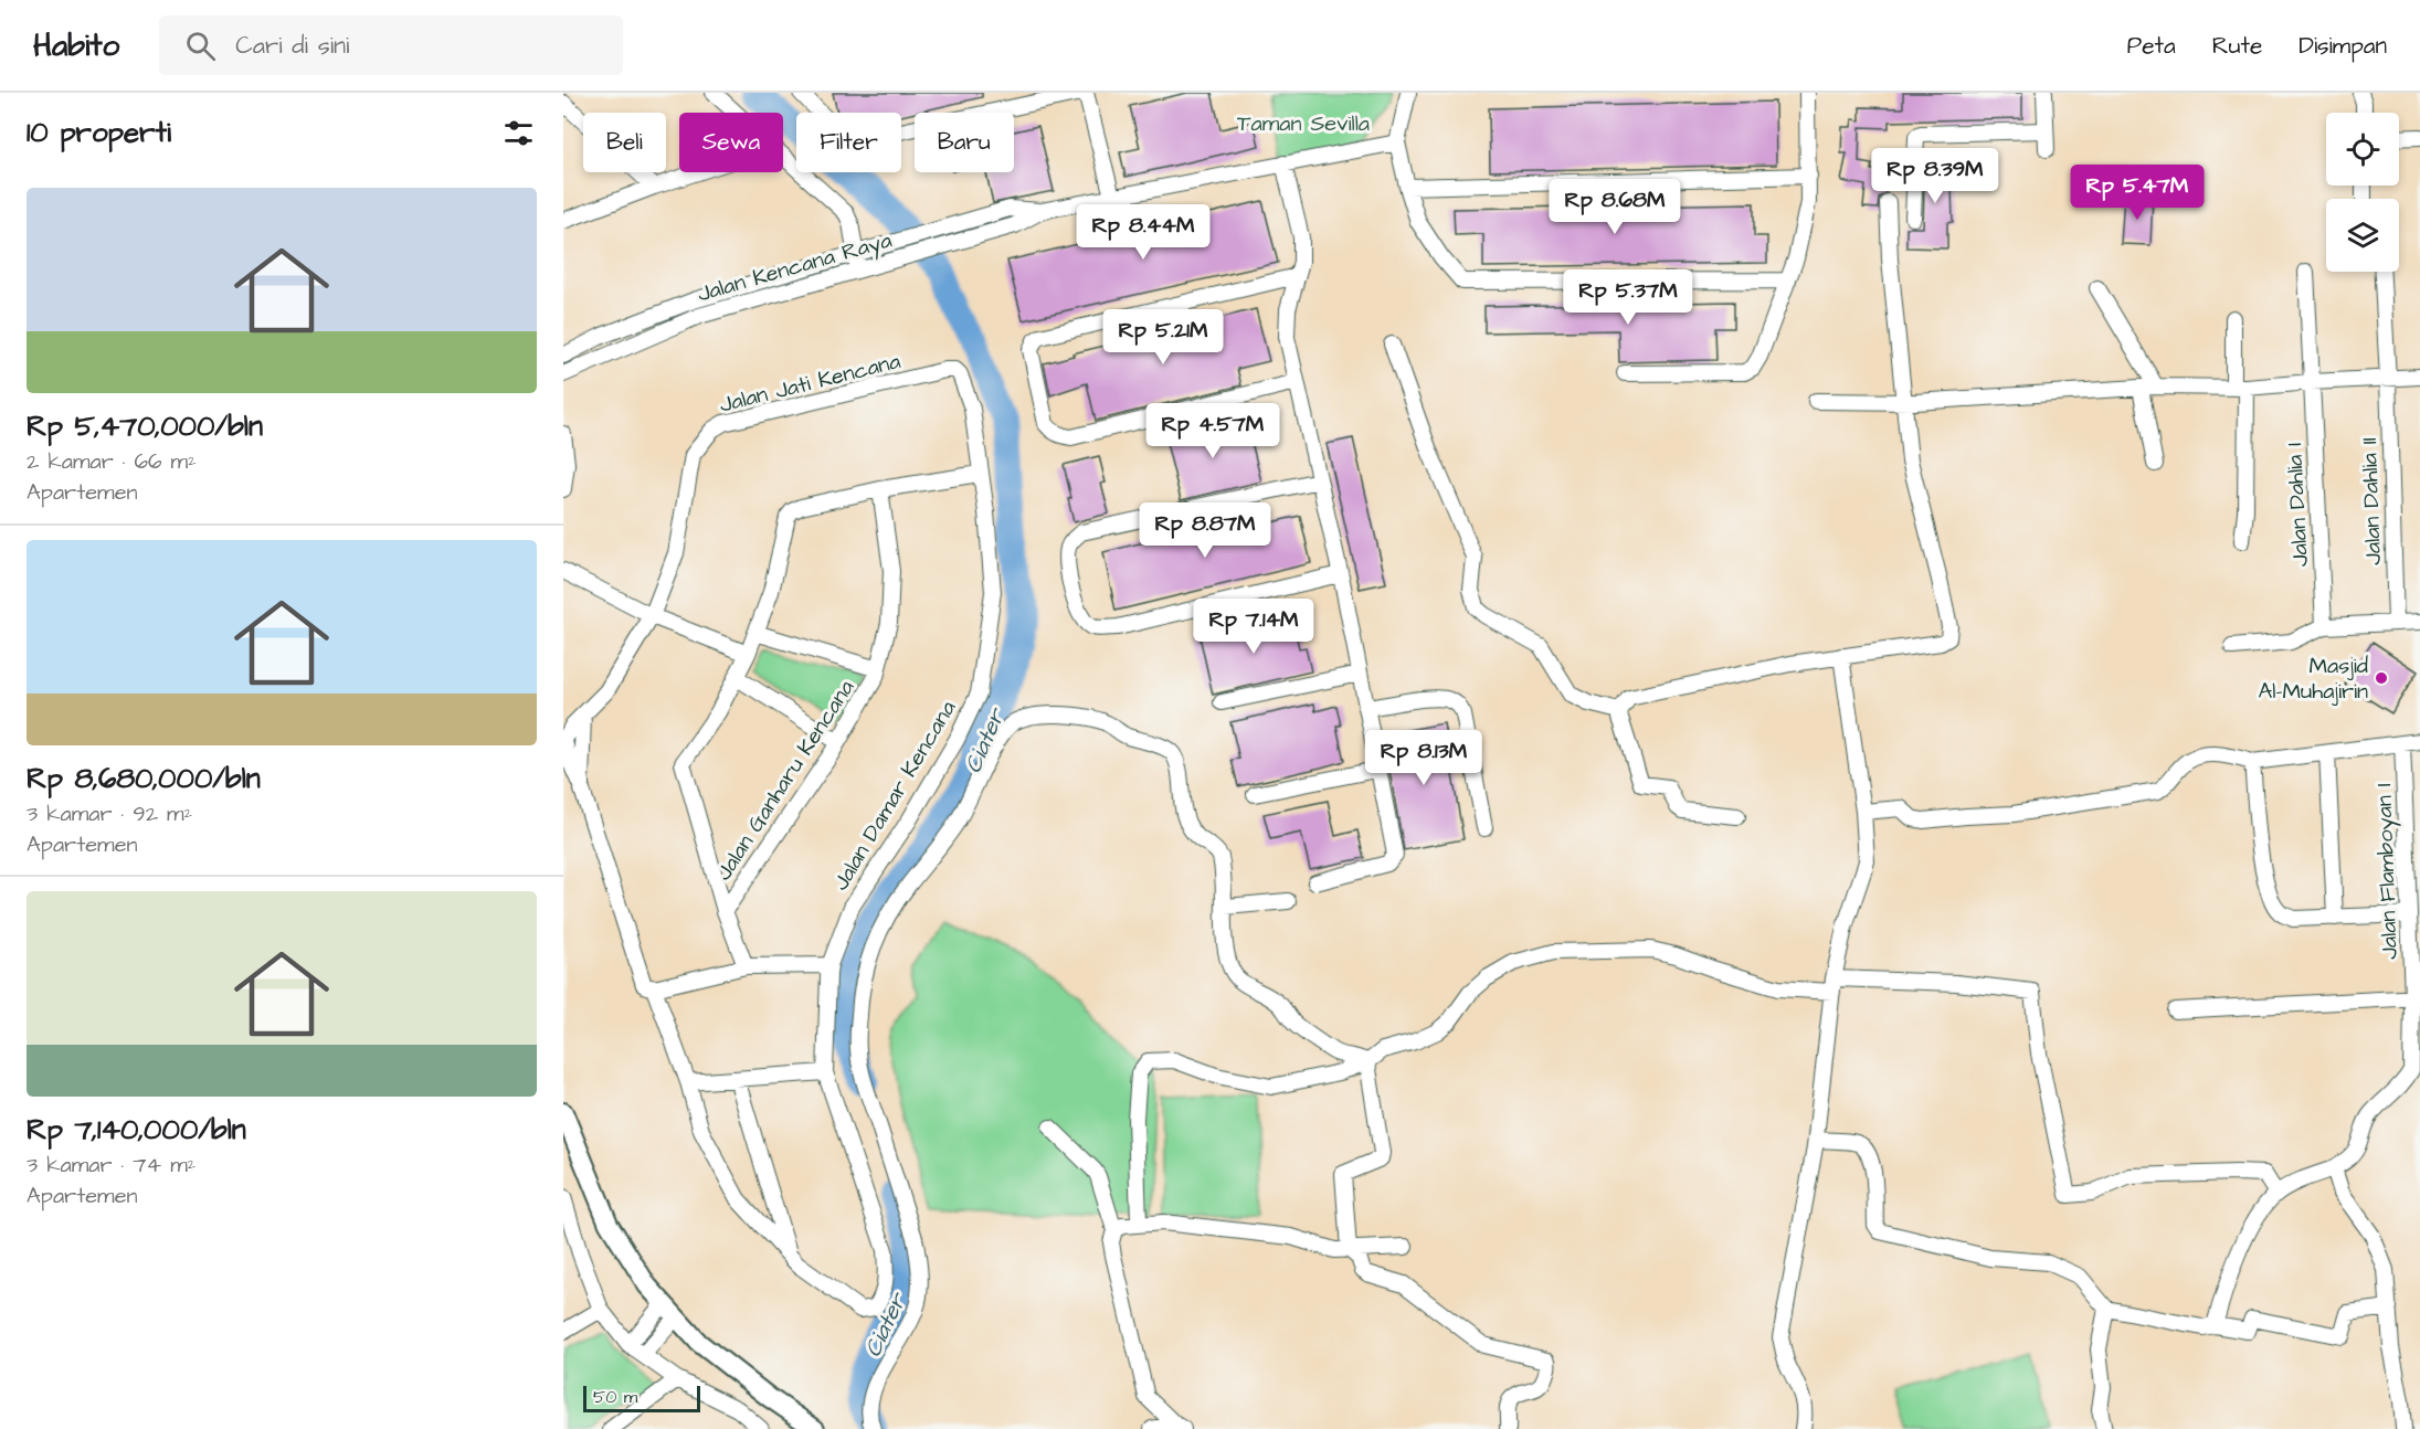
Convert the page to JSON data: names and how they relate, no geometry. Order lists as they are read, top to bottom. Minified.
{"streets":{"street":["Jalan Kencana Raya","Jalan Jati Kencana","Jalan Dahlia II","Jalan Dahlia I","Jalan Ganharu Kencana","Jalan Damar Kencana","Jalan Flamboyan I"]},"crossings":[["Jalan Jati Kencana","Jalan Damar Kencana"]],"water":["Ciater"],"parks":["Taman Sevilla"],"places":["Masjid Al-Muhajirin"],"scale_bar":"50 m","page":{"header":"Habito","search":"Cari di sini","nav":["Peta","Rute","Disimpan"],"heading":"10 properti","chip":["Beli","Sewa","Filter","Baru"],"price":["Rp 8.39M","Rp 5.47M","Rp 8.68M","Rp 8.44M","Rp 5.37M","Rp 5.21M","Rp 4.57M","Rp 8.87M","Rp 7.14M","Rp 8.13M"],"list":[{"name":"Rp 5,470,000/bln","note":"2 kamar · 66 m² · Apartemen"},{"name":"Rp 8,680,000/bln","note":"3 kamar · 92 m² · Apartemen"},{"name":"Rp 7,140,000/bln","note":"3 kamar · 74 m² · Apartemen"}],"scale":"50 m"}}
